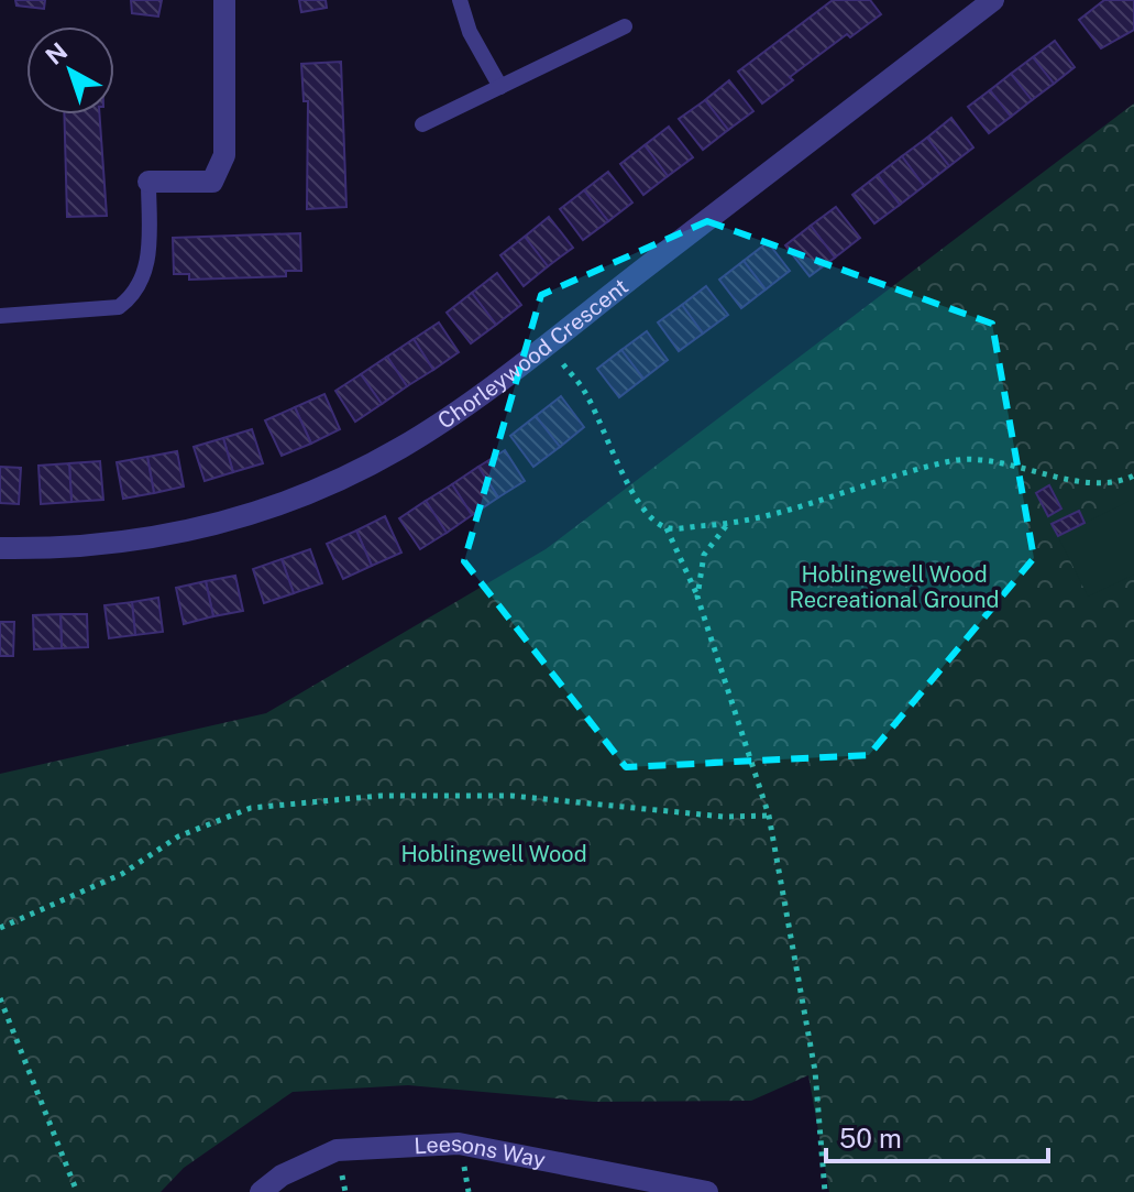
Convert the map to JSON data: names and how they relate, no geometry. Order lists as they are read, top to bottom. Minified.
{"streets":{"street":["Chorleywood Crescent","Leesons Way"]},"parks":["Hoblingwell Wood Recreational Ground","Hoblingwell Wood"],"scale_bar":"50 m","north":"top left"}
